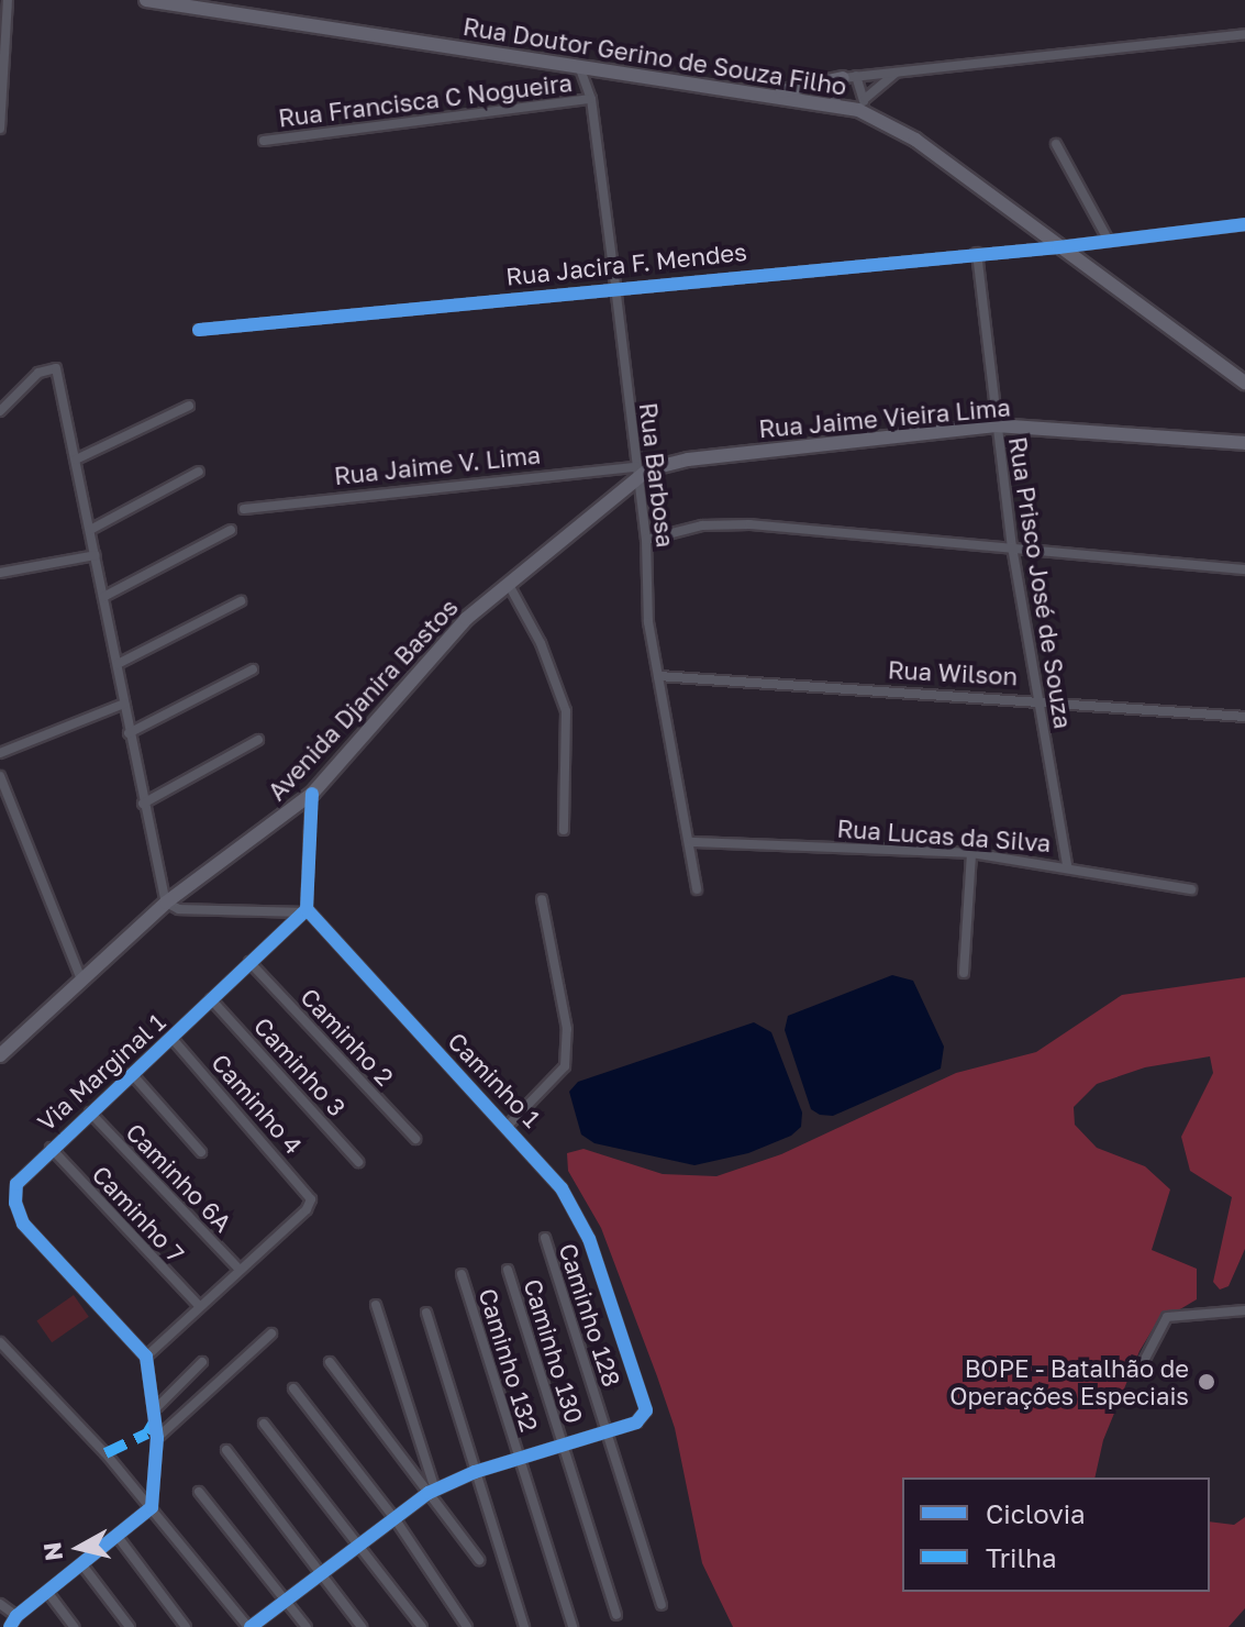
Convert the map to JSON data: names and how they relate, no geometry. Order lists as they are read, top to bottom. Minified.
{"streets":{"main road":["Rua Doutor Gerino de Souza Filho","Rua Jaime Vieira Lima","Avenida Djanira Bastos"],"street":["Rua Francisca C Nogueira","Rua Jacira F. Mendes","Rua Jaime V. Lima","Rua Barbosa","Rua Prisco José de Souza","Rua Wilson","Rua Lucas da Silva","Caminho 2","Caminho 3","Via Marginal 1","Caminho 1","Caminho 4","Caminho 6A","Caminho 7","Caminho 128","Caminho 130","Caminho 132"]},"crossings":[["Rua Doutor Gerino de Souza Filho","Rua Jacira F. Mendes"],["Rua Doutor Gerino de Souza Filho","Rua Barbosa"],["Rua Francisca C Nogueira","Rua Barbosa"],["Rua Jacira F. Mendes","Rua Barbosa"],["Rua Jacira F. Mendes","Rua Prisco José de Souza"],["Rua Jaime Vieira Lima","Rua Jaime V. Lima"],["Rua Jaime Vieira Lima","Rua Barbosa"],["Rua Jaime Vieira Lima","Rua Prisco José de Souza"],["Rua Jaime Vieira Lima","Avenida Djanira Bastos"],["Rua Jaime V. Lima","Rua Barbosa"],["Rua Jaime V. Lima","Avenida Djanira Bastos"],["Rua Barbosa","Rua Wilson"],["Rua Barbosa","Avenida Djanira Bastos"],["Rua Barbosa","Rua Lucas da Silva"],["Rua Prisco José de Souza","Rua Wilson"],["Rua Prisco José de Souza","Rua Lucas da Silva"],["Caminho 2","Via Marginal 1"],["Caminho 3","Via Marginal 1"],["Via Marginal 1","Caminho 1"],["Via Marginal 1","Caminho 4"],["Via Marginal 1","Caminho 6A"],["Via Marginal 1","Caminho 7"],["Caminho 1","Caminho 128"],["Caminho 4","Caminho 6A"]],"places":["BOPE - Batalhão de Operações Especiais"],"legend":["Ciclovia","Trilha"],"north":"left"}
